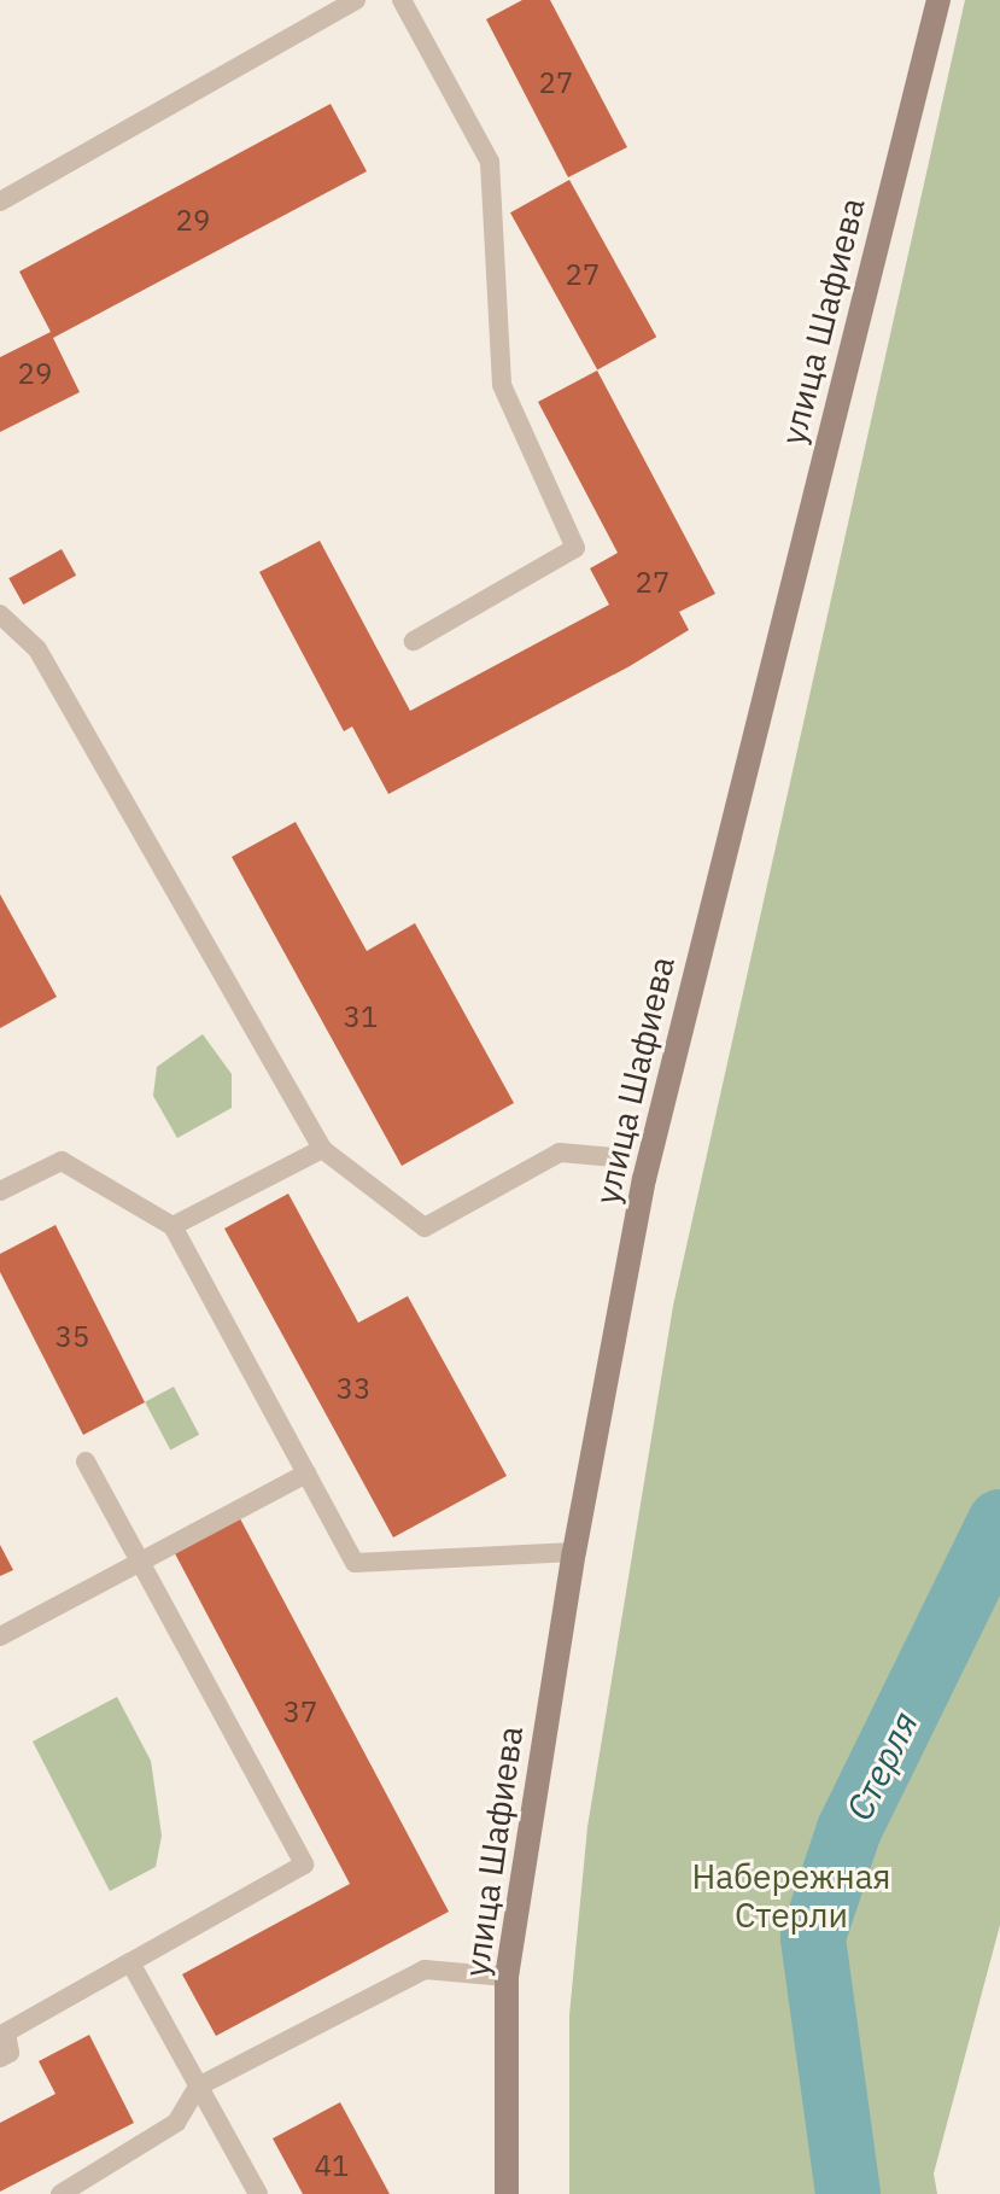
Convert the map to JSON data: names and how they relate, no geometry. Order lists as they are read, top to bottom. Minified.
{"streets":{"street":["улица Шафиева"]},"water":["Стерля"],"parks":["Набережная Стерли"],"house_numbers":["27","29","27","29","27","31","35","33","37","41"]}
